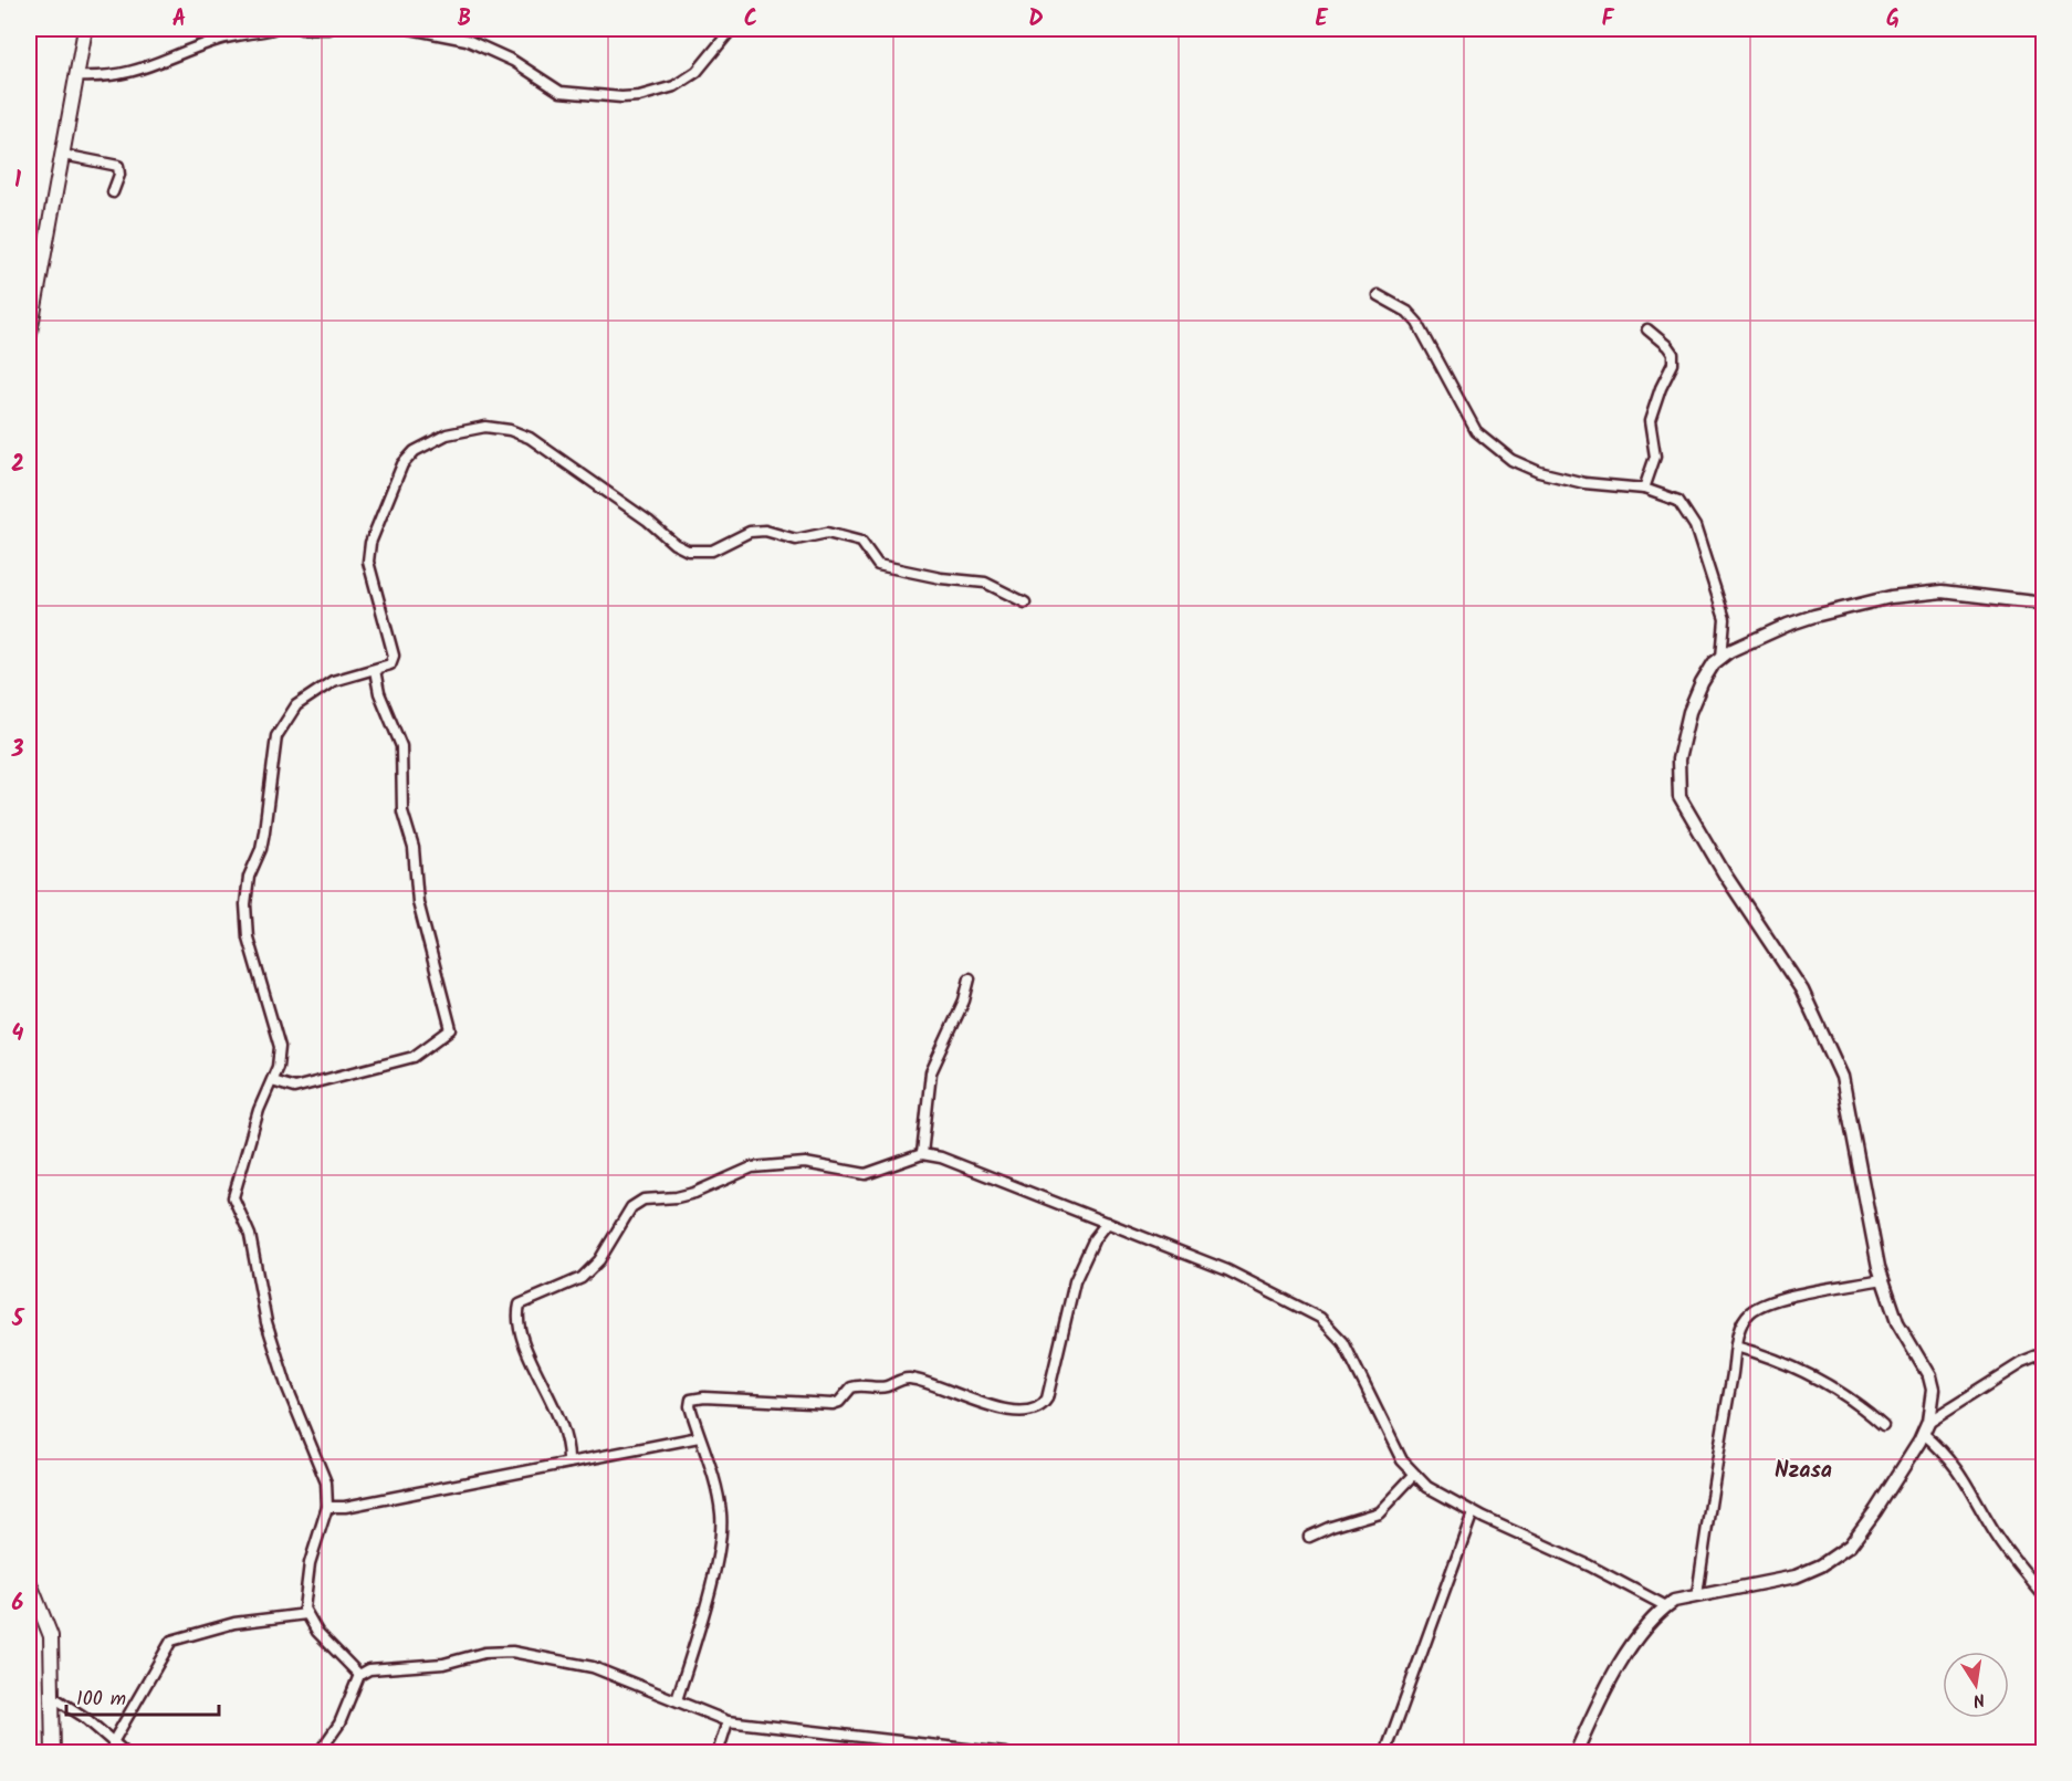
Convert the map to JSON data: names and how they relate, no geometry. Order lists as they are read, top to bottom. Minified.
{"districts":["Nzasa"],"scale_bar":"100 m","north":"bottom","grid":{"columns":["A","B","C","D","E","F","G"],"rows":["1","2","3","4","5","6"]}}
